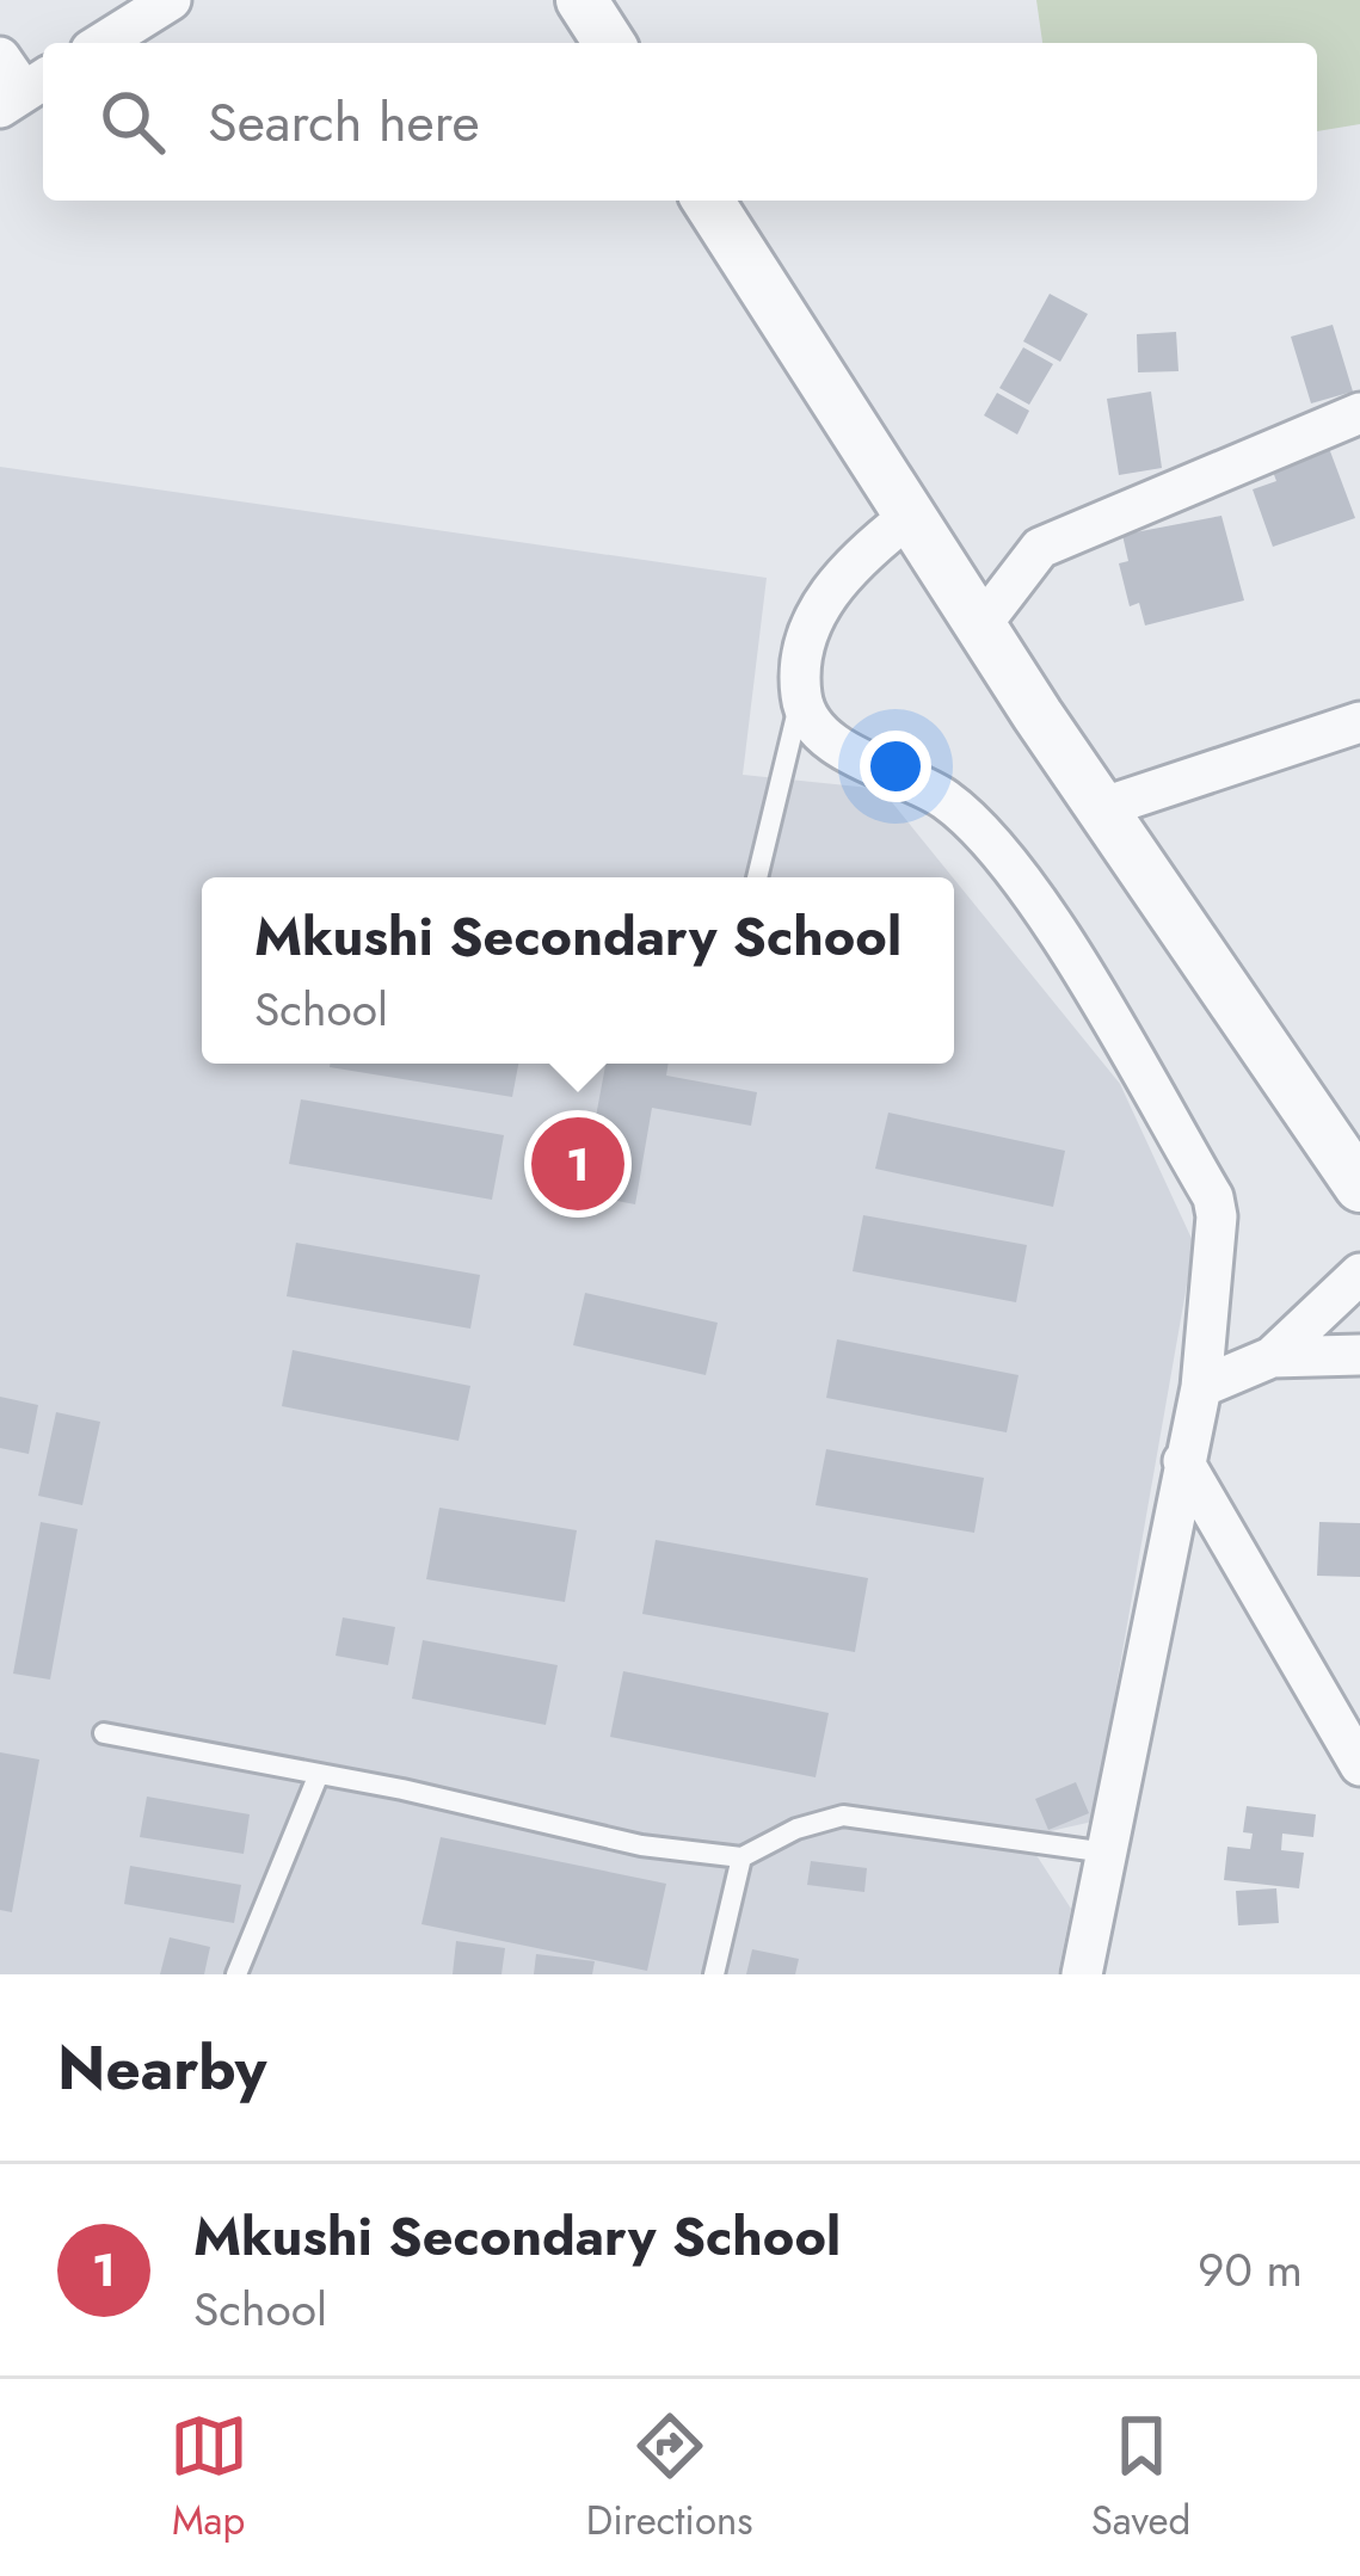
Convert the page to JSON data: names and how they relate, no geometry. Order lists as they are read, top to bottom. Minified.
{"page":{"search":"Search here","popup":["Mkushi Secondary School","School"],"pins":"1","heading":"Nearby","list":[{"mark":"1","name":"Mkushi Secondary School","note":"School","value":"90 m"}],"nav":["Map","Directions","Saved"]}}
